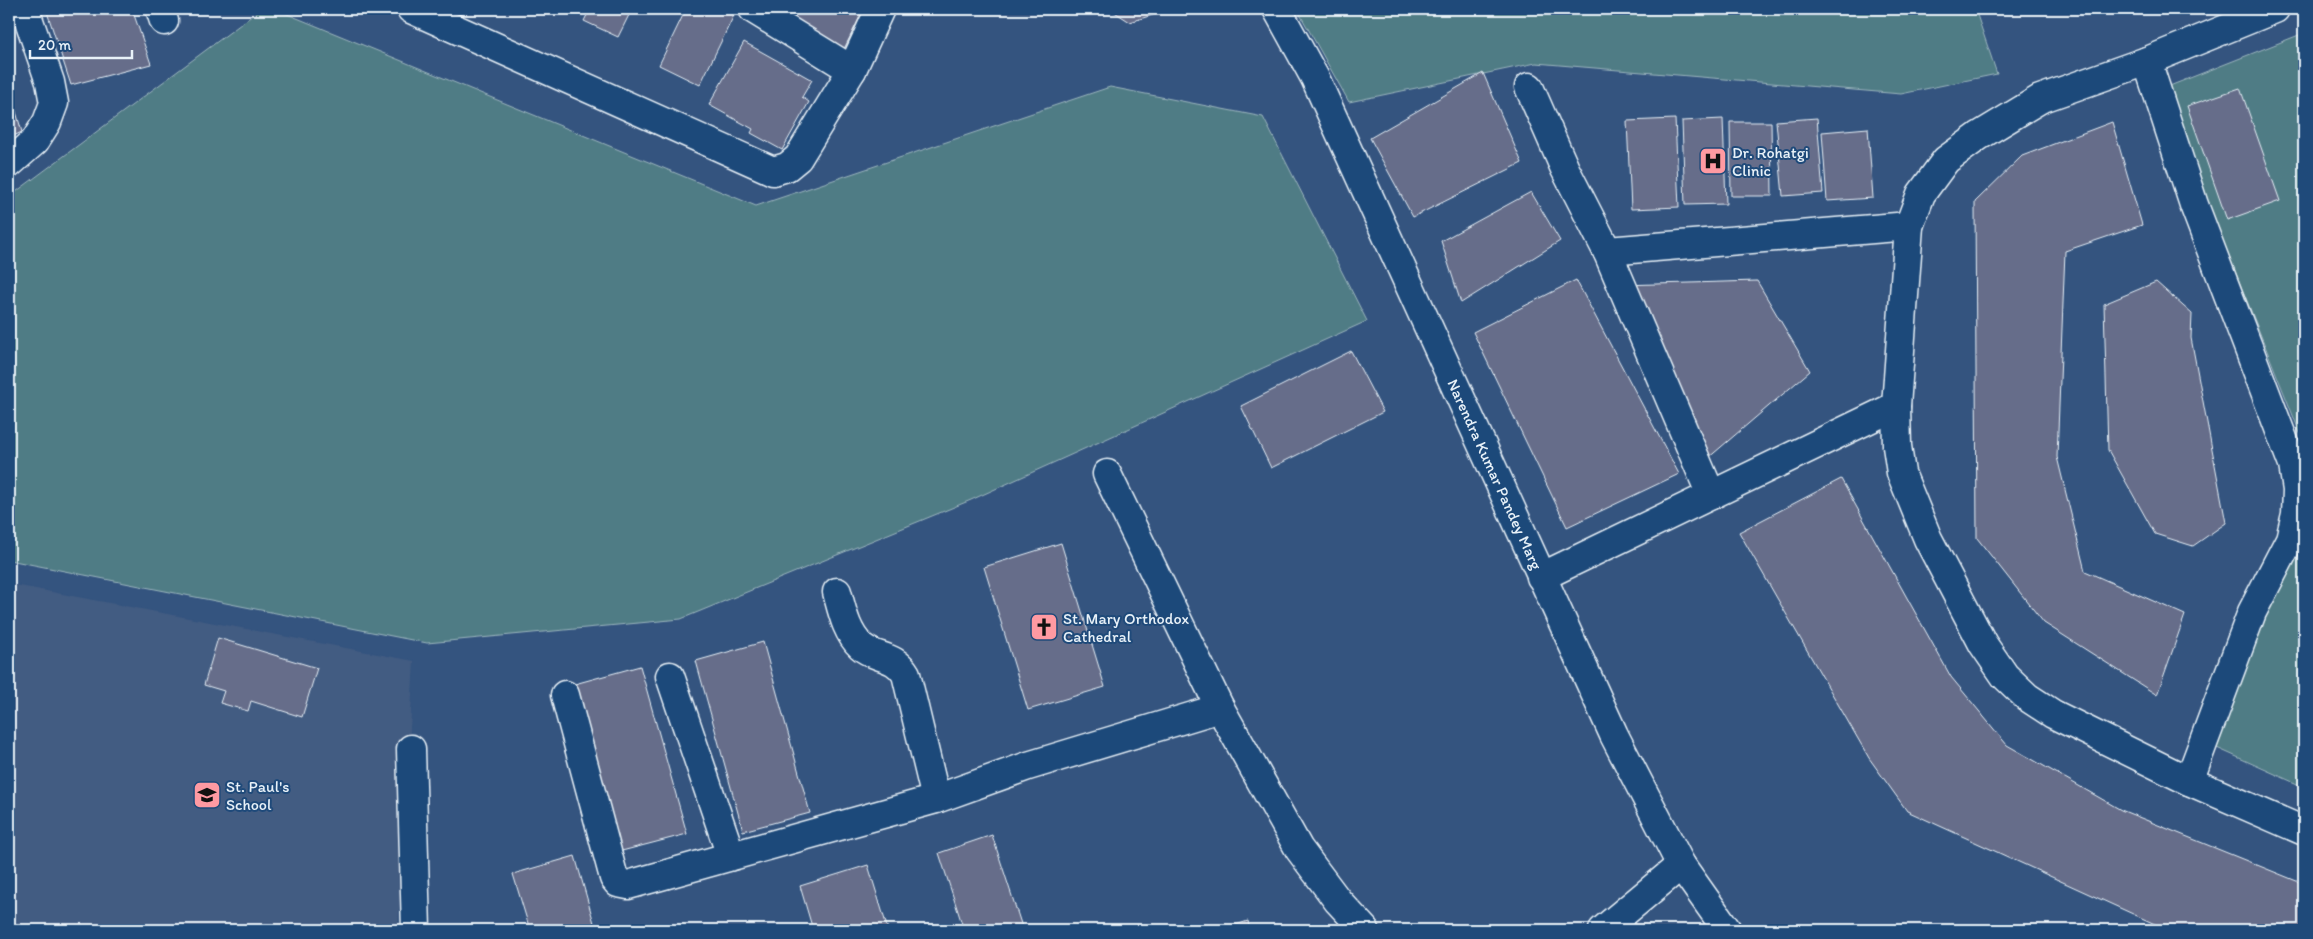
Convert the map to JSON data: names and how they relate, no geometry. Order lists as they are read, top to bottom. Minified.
{"streets":{"street":["Narendra Kumar Pandey Marg"]},"places":{"hospital":["Dr. Rohatgi Clinic"],"church":["St. Mary Orthodox Cathedral"],"school or university":["St. Paul's School"]},"scale_bar":"20 m"}
